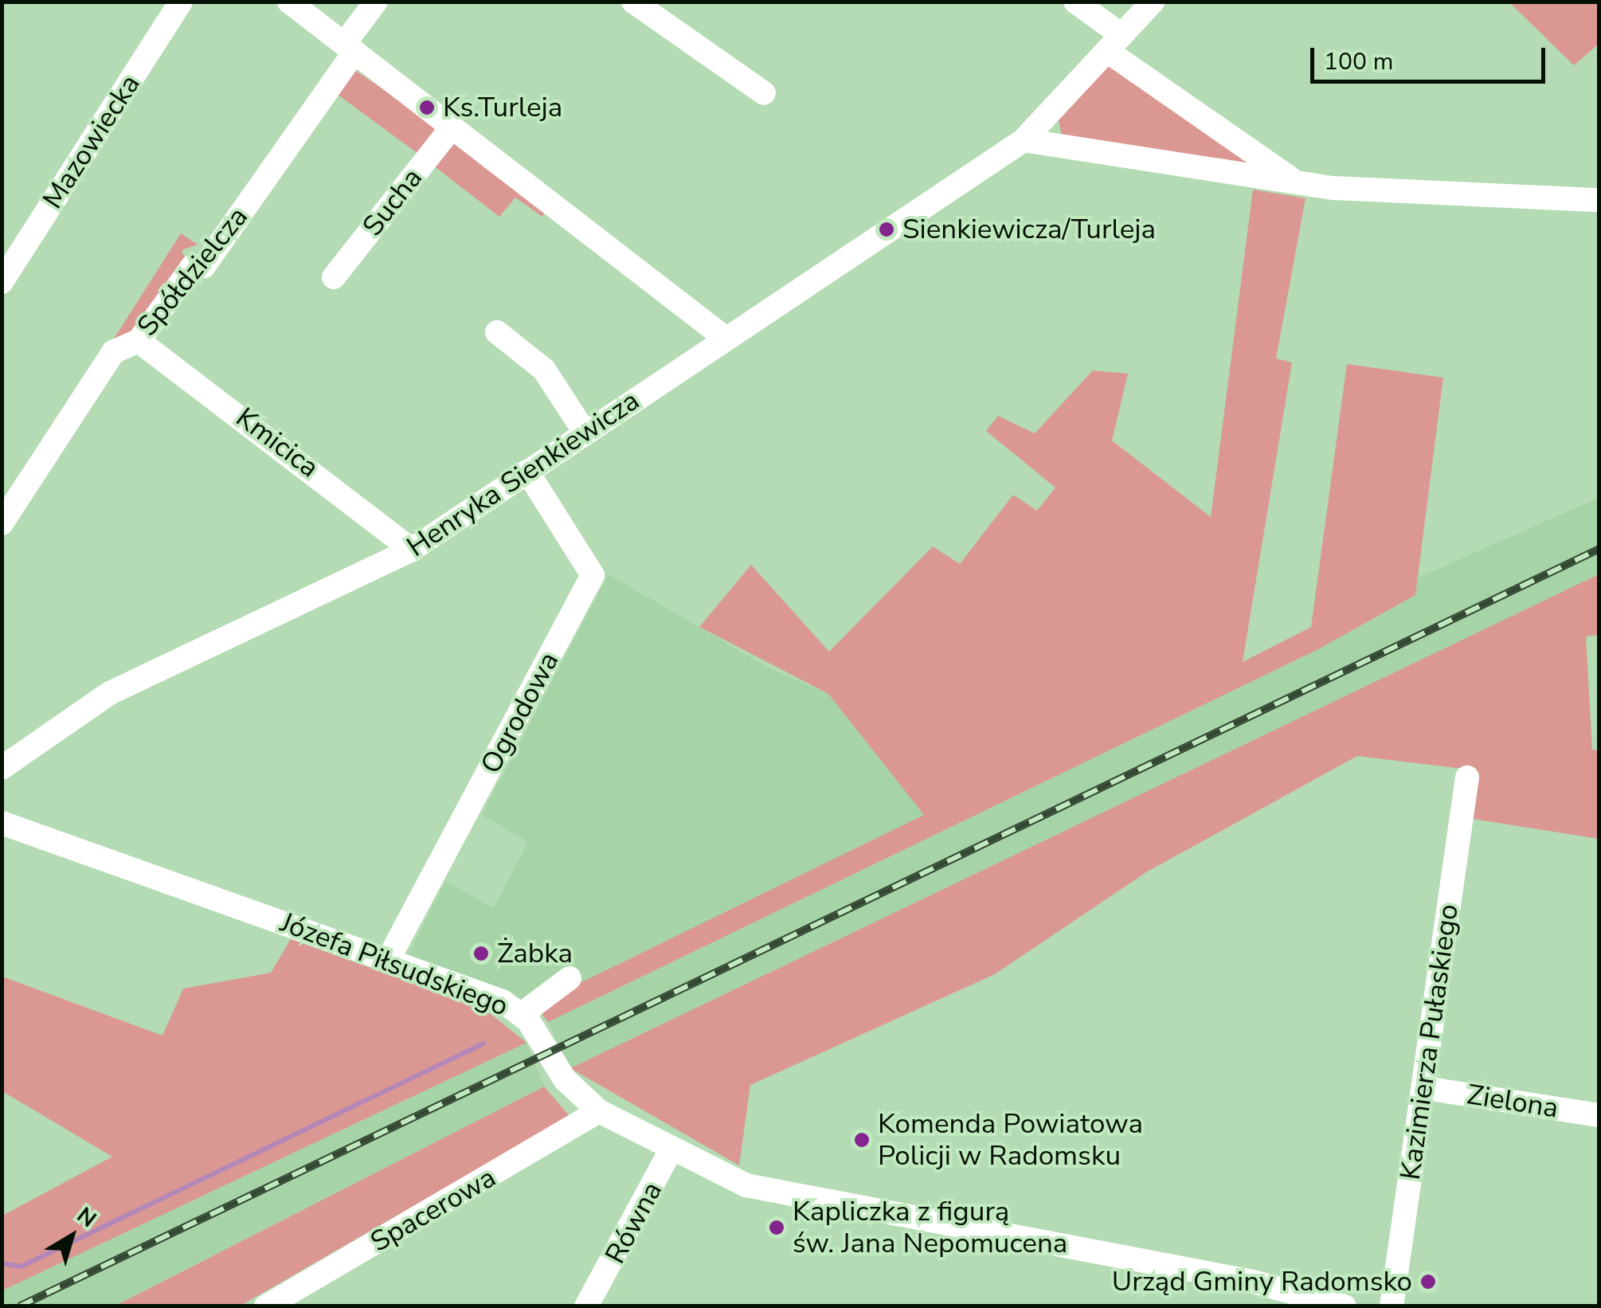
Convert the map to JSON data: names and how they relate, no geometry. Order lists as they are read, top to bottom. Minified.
{"streets":{"street":["Mazowiecka","Sucha","Spółdzielcza","Kmicica","Henryka Sienkiewicza","Ogrodowa","Józefa Piłsudskiego","Kazimierza Pułaskiego","Zielona","Spacerowa","Równa"]},"crossings":[["Spółdzielcza","Kmicica"],["Kmicica","Henryka Sienkiewicza"],["Henryka Sienkiewicza","Ogrodowa"],["Ogrodowa","Józefa Piłsudskiego"],["Józefa Piłsudskiego","Spacerowa"],["Józefa Piłsudskiego","Równa"],["Kazimierza Pułaskiego","Zielona"]],"places":["Ks.Turleja","Sienkiewicza/Turleja","Żabka","Komenda Powiatowa Policji w Radomsku","Kapliczka z figurą św. Jana Nepomucena","Urząd Gminy Radomsko"],"scale_bar":"100 m","north":"top right"}
